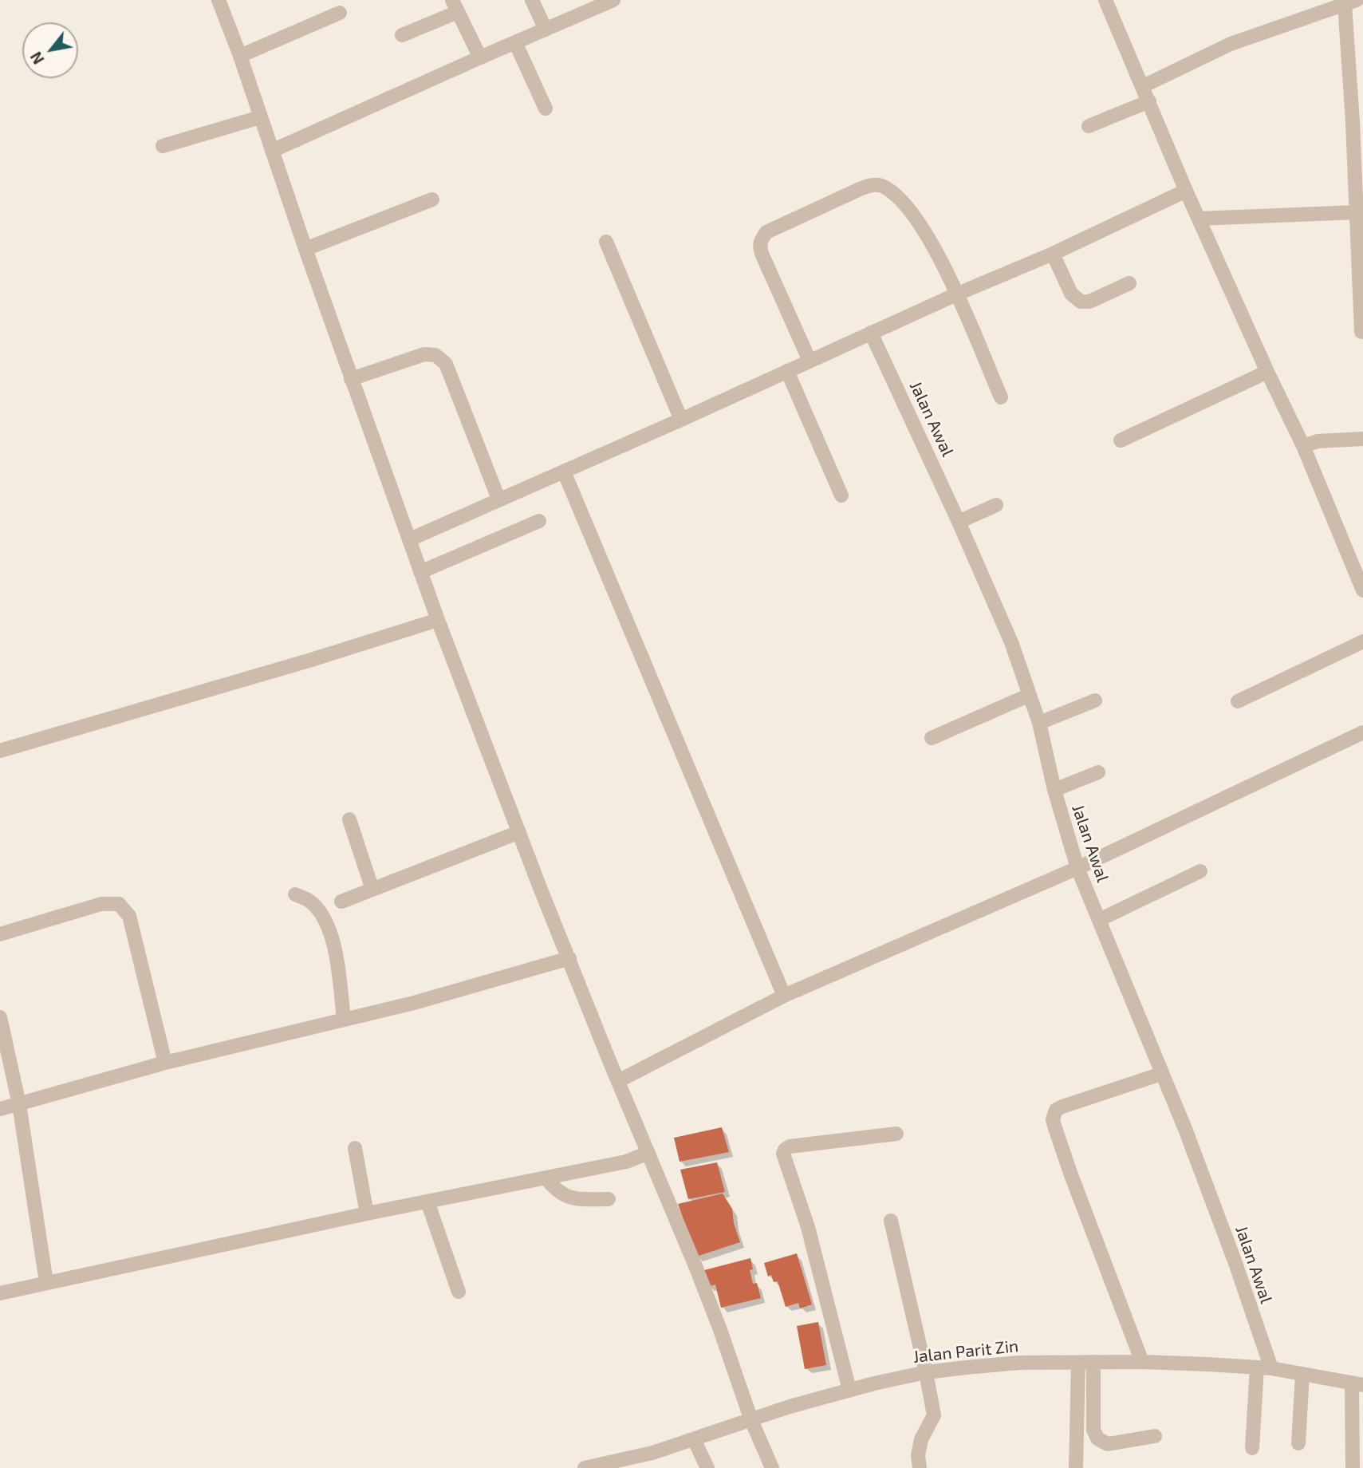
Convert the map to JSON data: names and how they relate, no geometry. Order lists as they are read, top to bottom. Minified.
{"streets":{"street":["Jalan Awal","Jalan Parit Zin"]},"crossings":[["Jalan Awal","Jalan Parit Zin"]],"north":"bottom left"}
